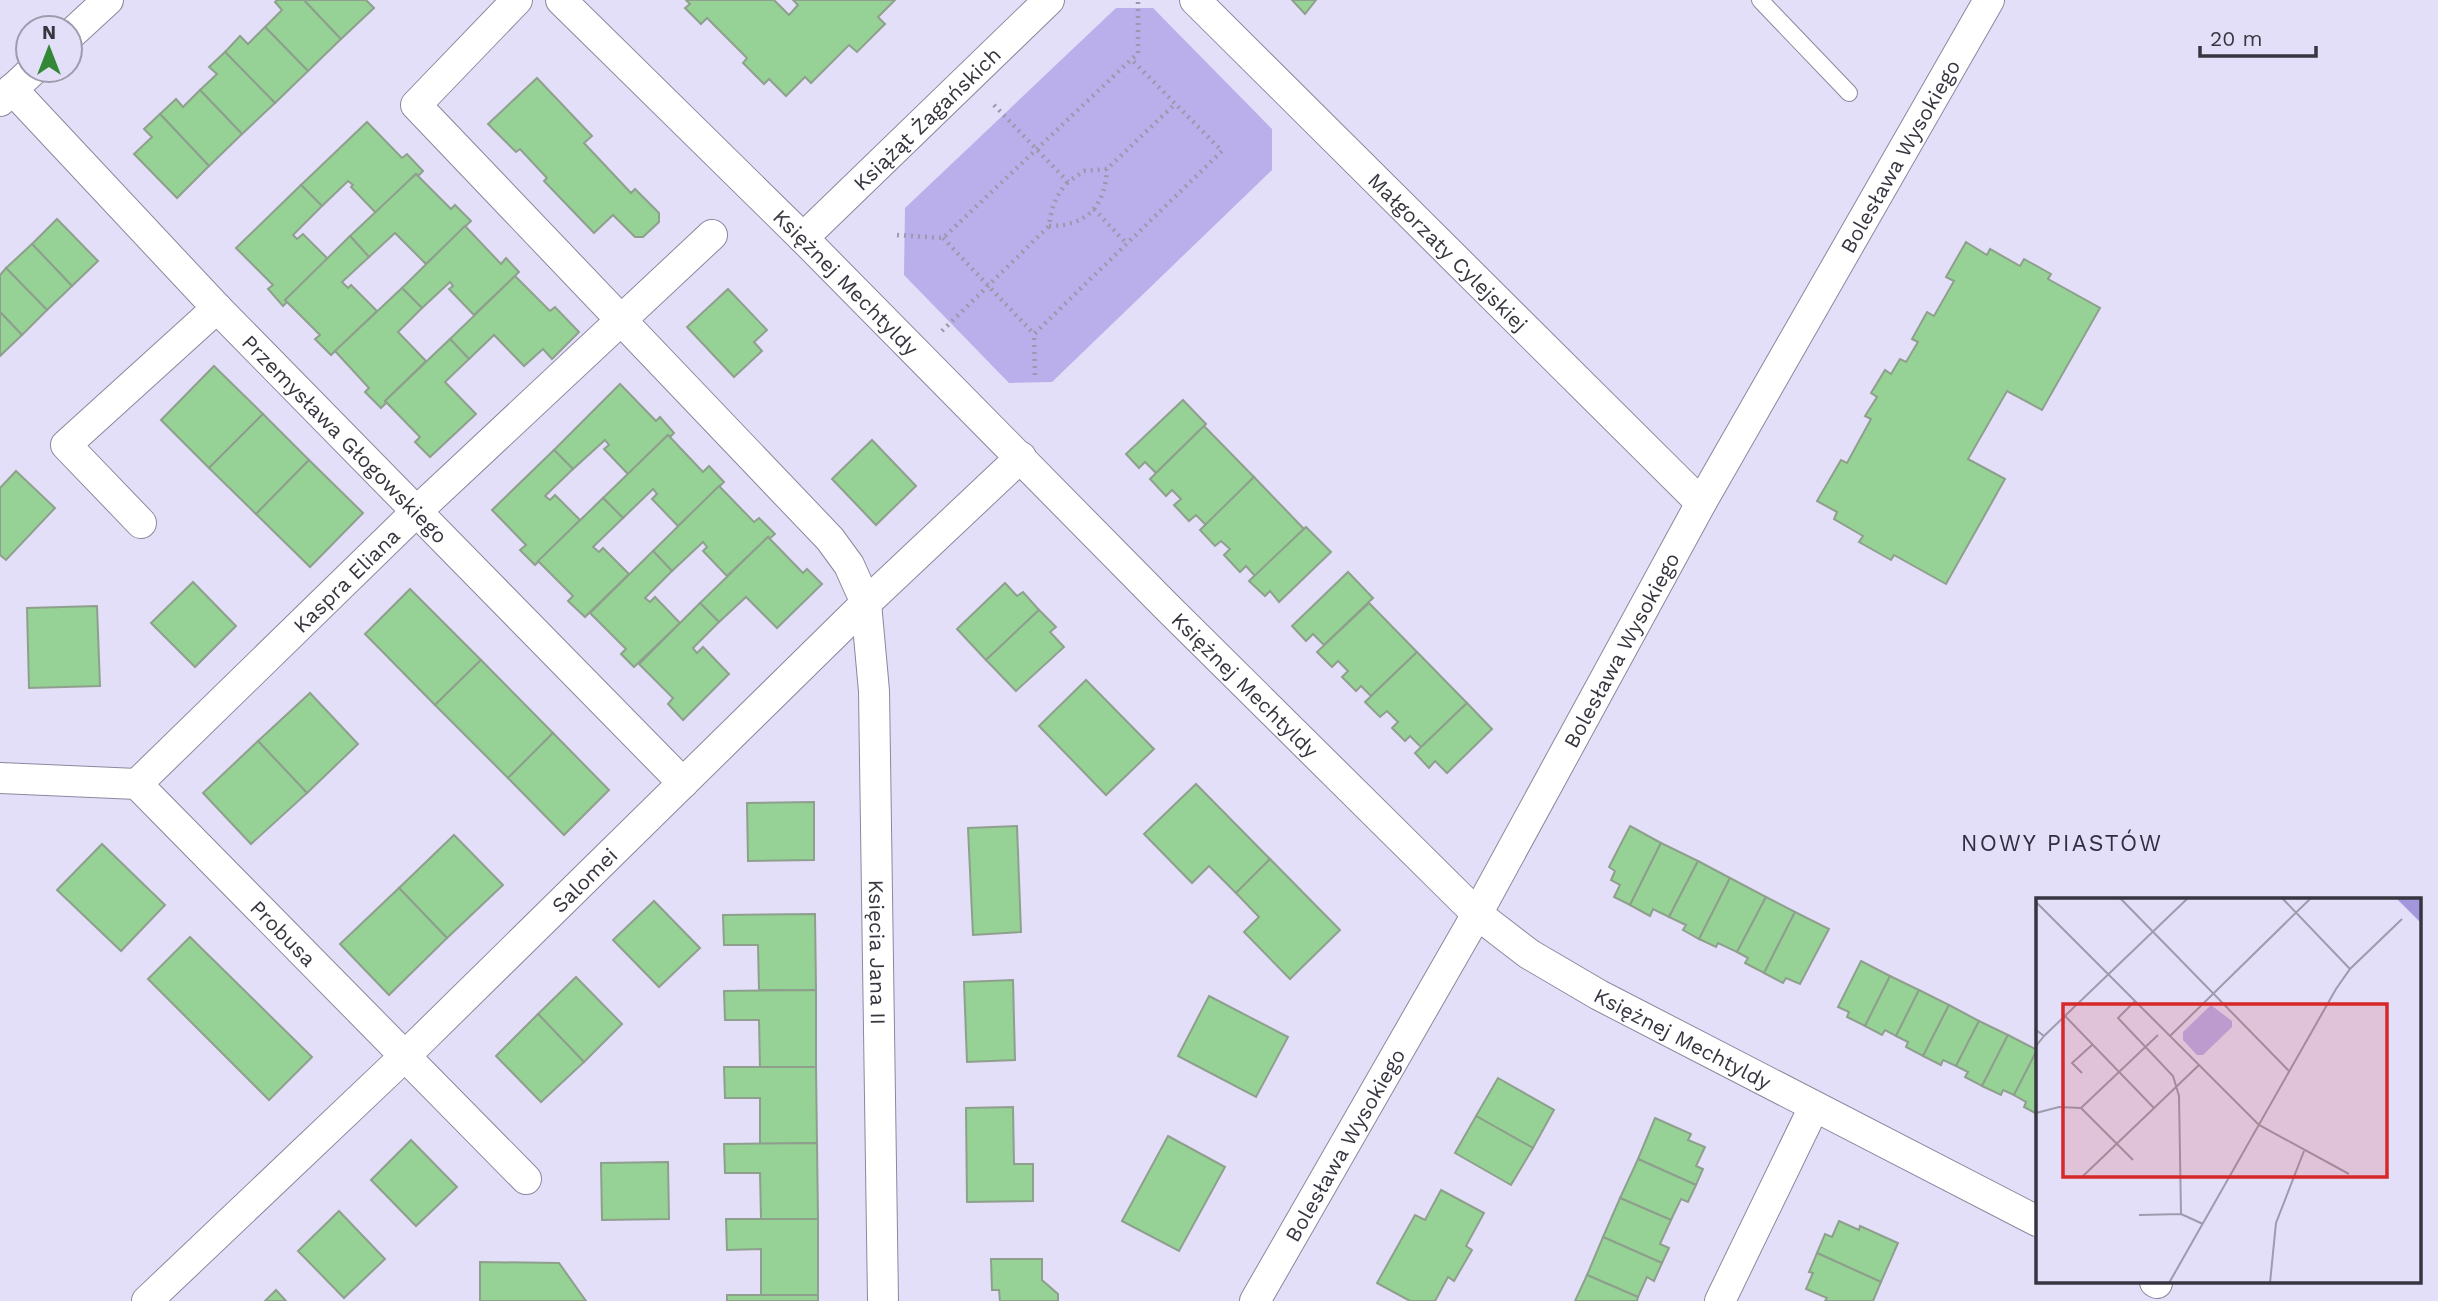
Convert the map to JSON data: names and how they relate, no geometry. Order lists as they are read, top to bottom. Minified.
{"streets":{"street":["Książąt Żagańskich","Bolesława Wysokiego","Małgorzaty Cylejskiej","Księżnej Mechtyldy","Przemysława Głogowskiego","Kaspra Eliana","Salomei","Probusa","Księcia Jana II"]},"crossings":[["Książąt Żagańskich","Księżnej Mechtyldy"],["Bolesława Wysokiego","Małgorzaty Cylejskiej"],["Bolesława Wysokiego","Księżnej Mechtyldy"],["Księżnej Mechtyldy","Salomei"],["Przemysława Głogowskiego","Kaspra Eliana"],["Przemysława Głogowskiego","Salomei"],["Kaspra Eliana","Probusa"],["Salomei","Probusa"],["Salomei","Księcia Jana II"]],"districts":["NOWY PIASTÓW"],"scale_bar":"20 m","north":"top"}
